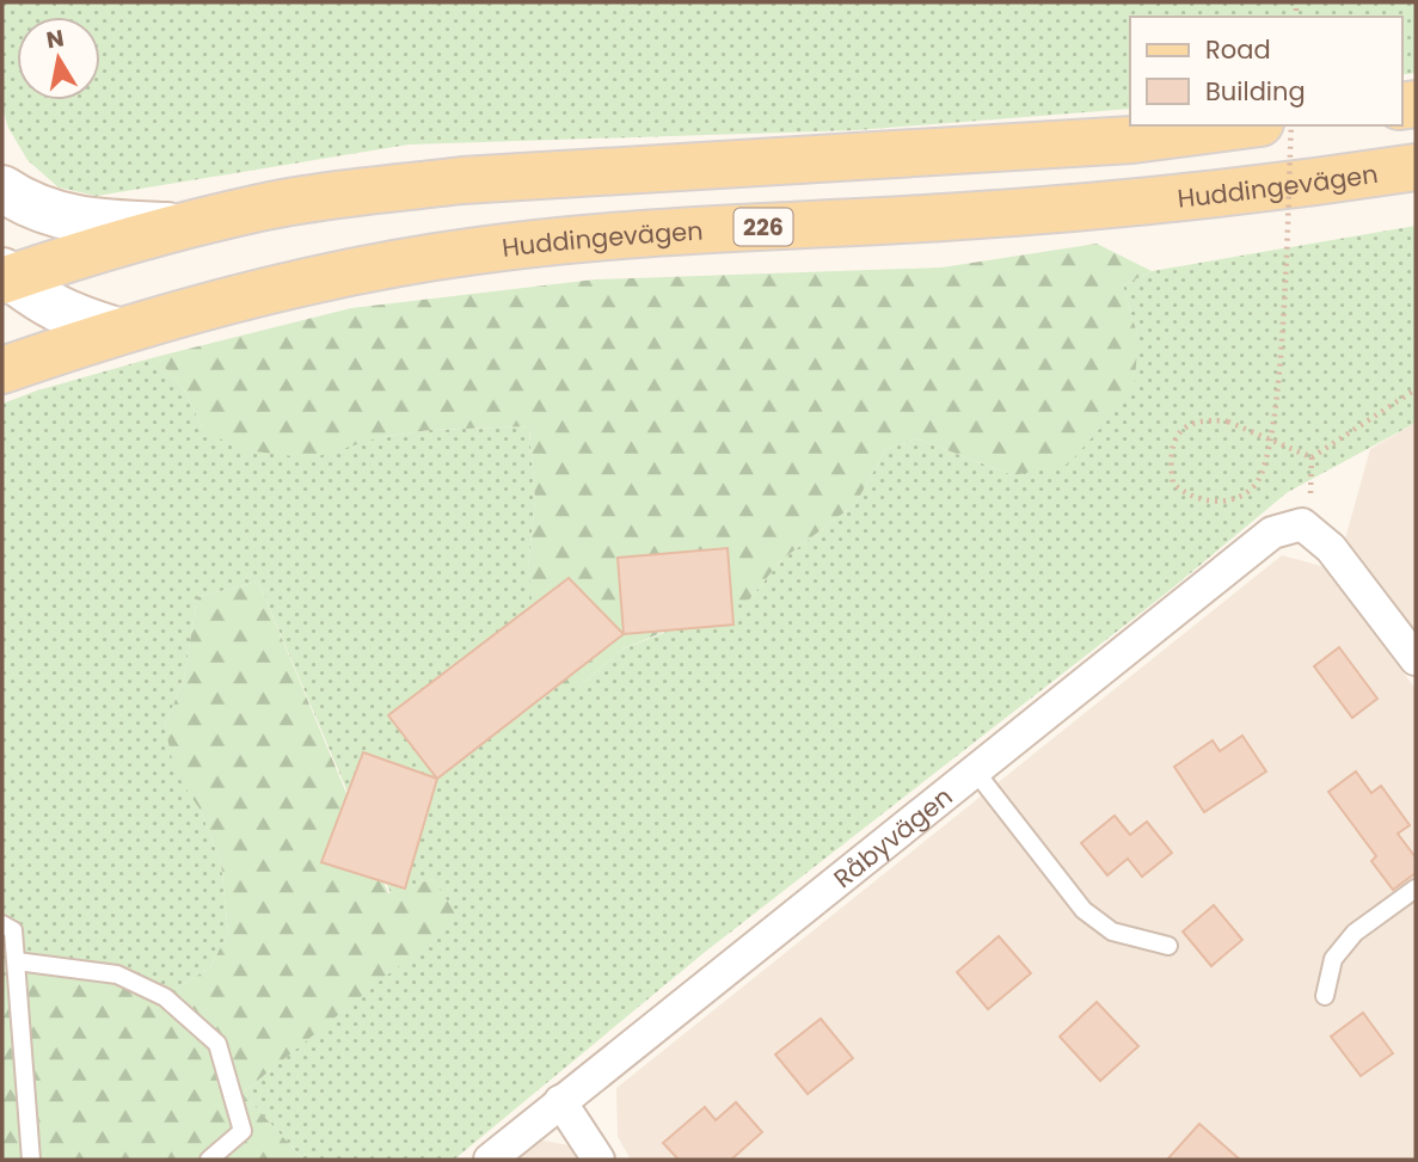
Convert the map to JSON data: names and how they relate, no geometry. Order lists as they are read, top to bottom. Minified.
{"streets":{"main road":["Huddingevägen","226"],"street":["Råbyvägen"]},"legend":["Road","Building"],"north":"top"}
